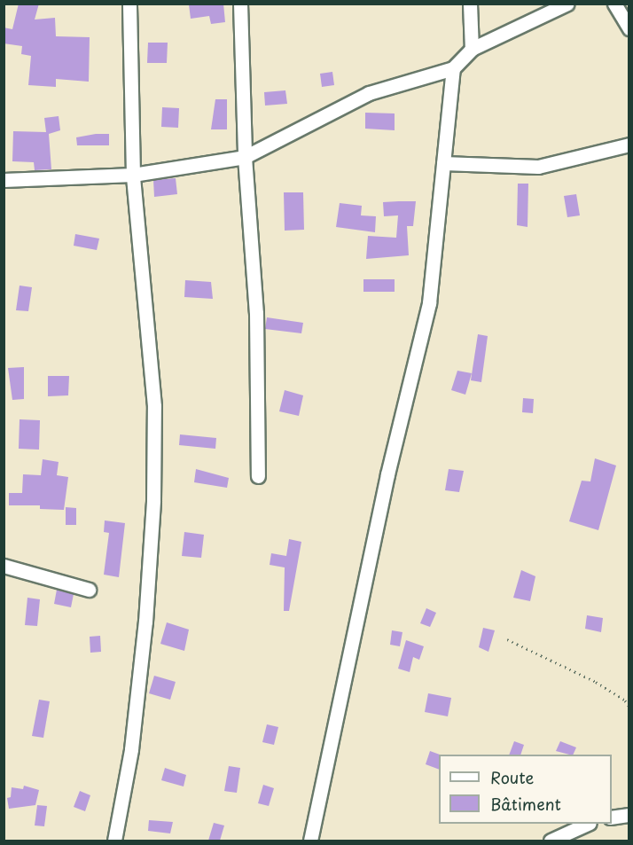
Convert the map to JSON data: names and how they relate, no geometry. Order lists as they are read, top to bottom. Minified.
{"legend":["Route","Bâtiment"]}
